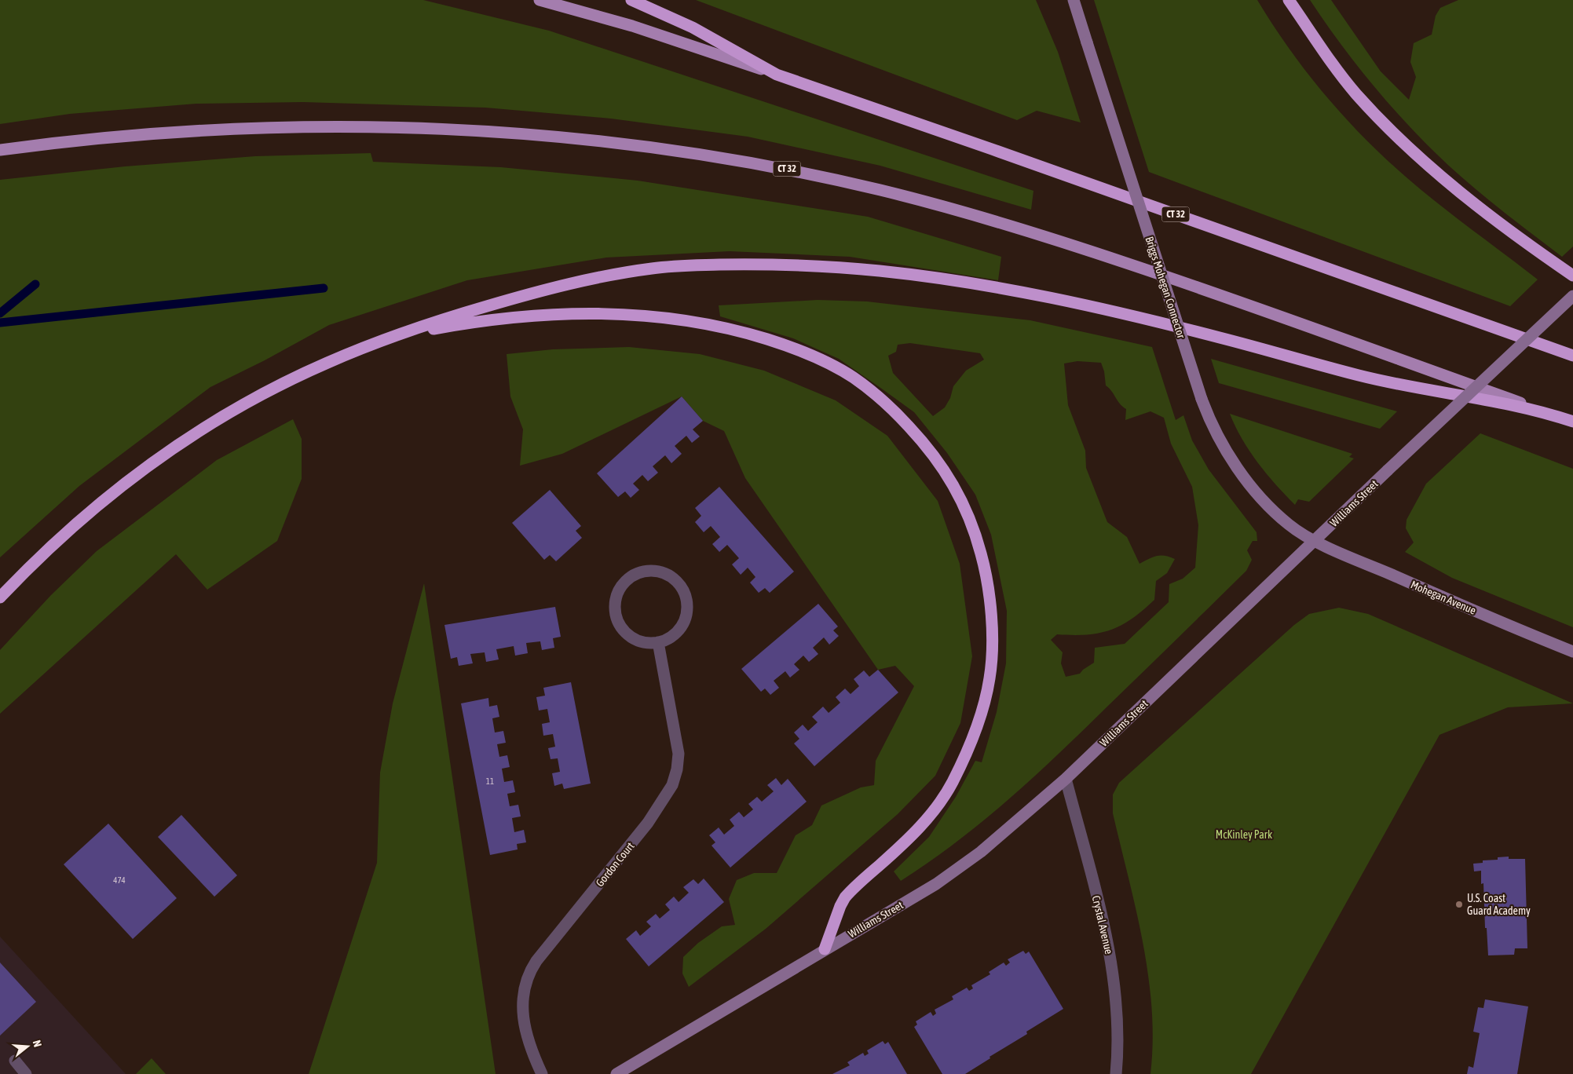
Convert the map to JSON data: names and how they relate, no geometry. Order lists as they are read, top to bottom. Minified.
{"streets":{"highway":["CT 32"],"main road":["Briggs Mohegan Connector","Williams Street","Mohegan Avenue"],"street":["Gordon Court","Crystal Avenue"]},"crossings":[["Briggs Mohegan Connector","Williams Street"],["Briggs Mohegan Connector","Mohegan Avenue"],["Williams Street","Mohegan Avenue"],["Williams Street","Crystal Avenue"]],"parks":["McKinley Park"],"places":["U.S. Coast Guard Academy"],"house_numbers":["11","474"],"north":"right"}
